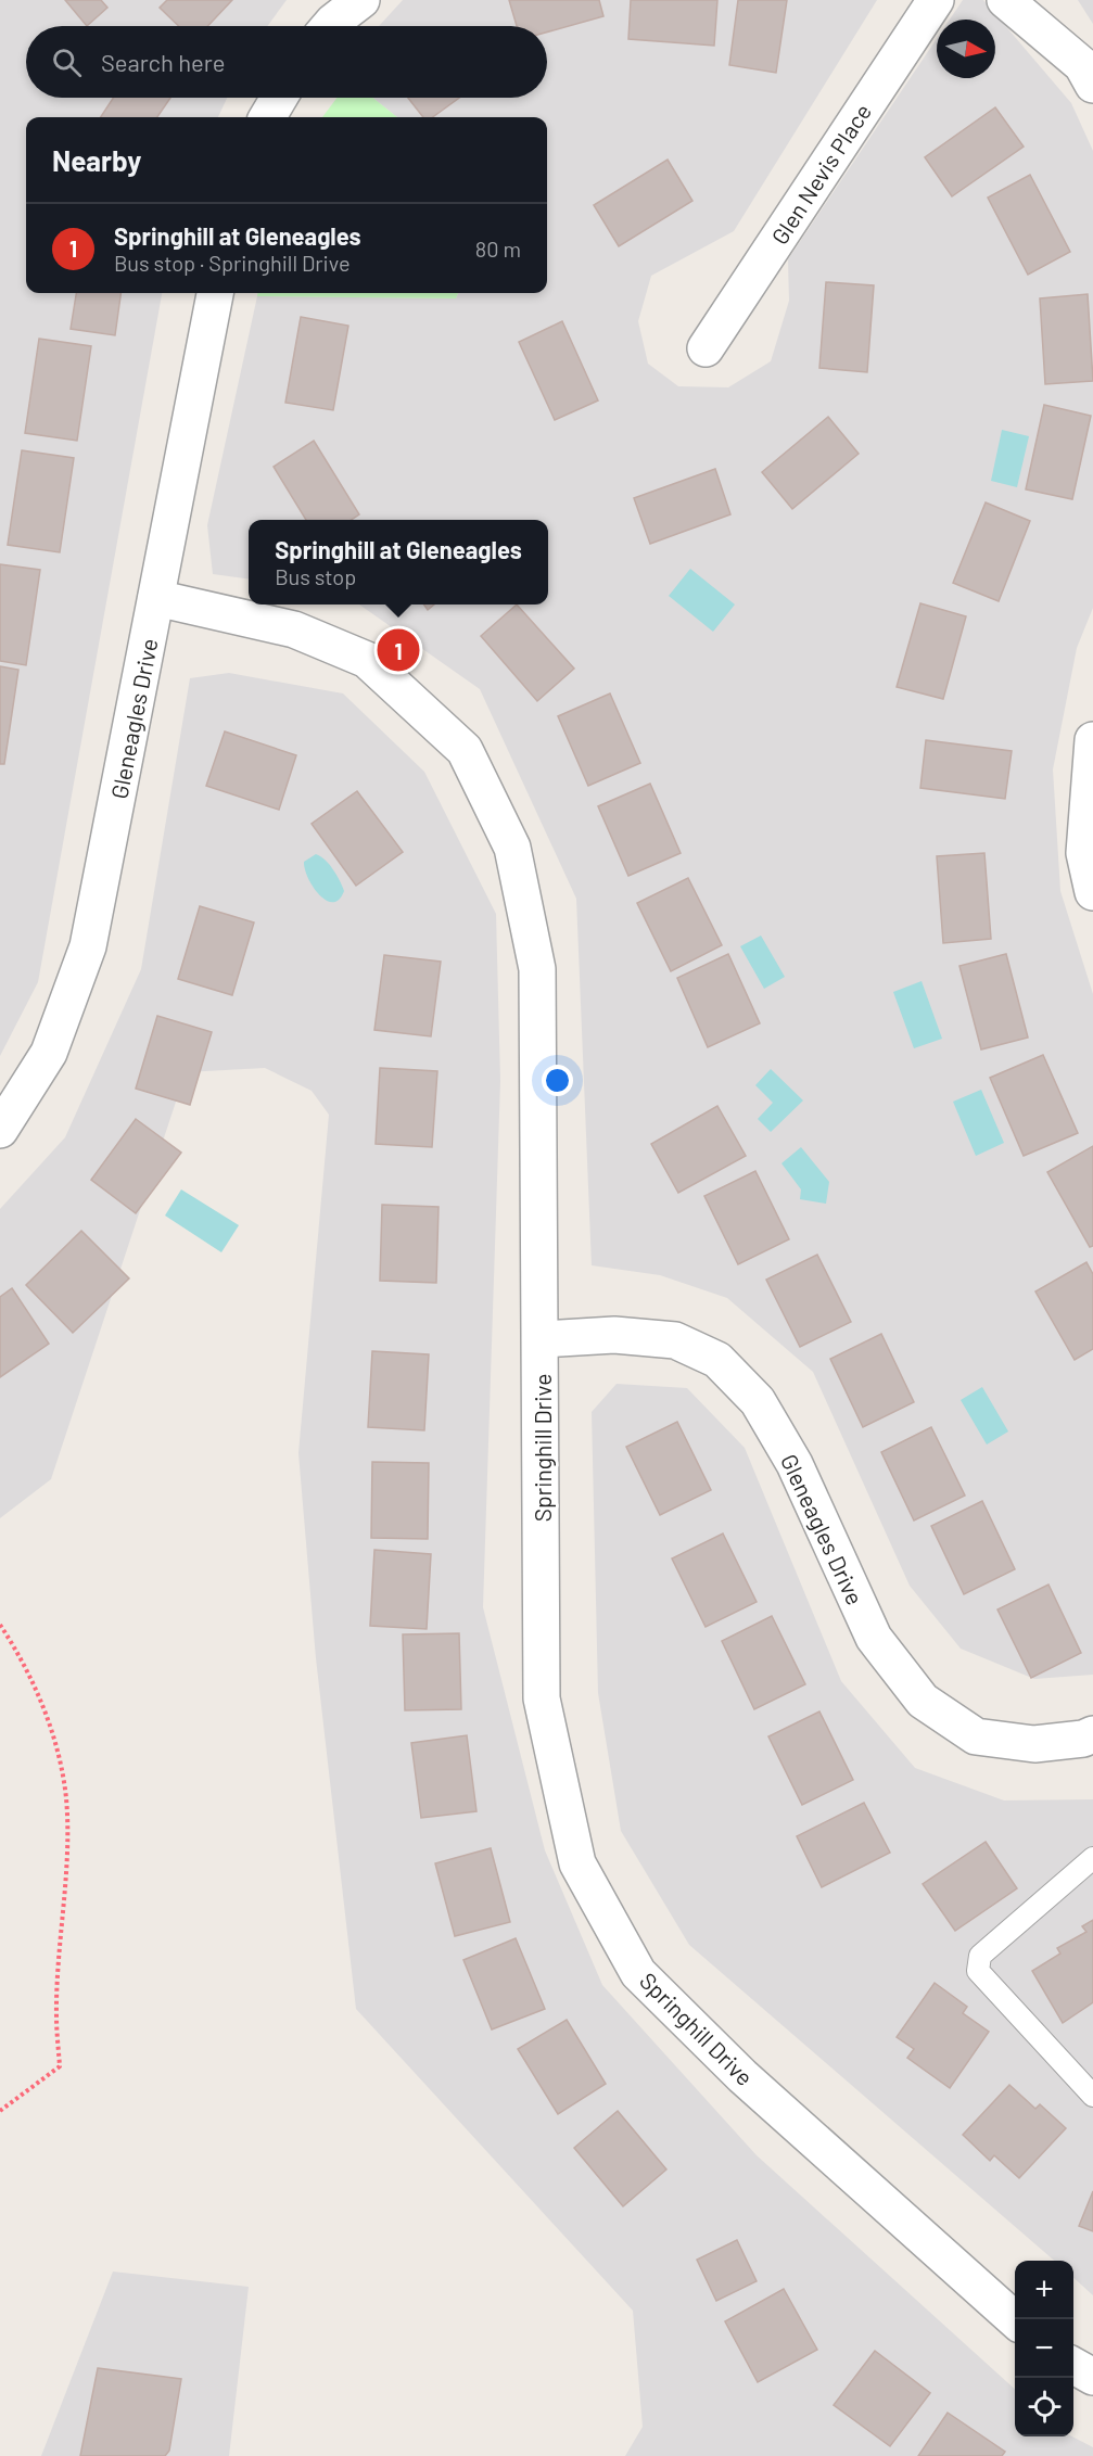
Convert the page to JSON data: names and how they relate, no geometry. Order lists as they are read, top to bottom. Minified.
{"streets":{"street":["Glen Nevis Place","Gleneagles Drive","Springhill Drive"]},"crossings":[["Gleneagles Drive","Springhill Drive"]],"north":"right","page":{"search":"Search here","heading":"Nearby","list":[{"mark":"1","name":"Springhill at Gleneagles","note":"Bus stop · Springhill Drive","value":"80 m"}],"popup":["Springhill at Gleneagles","Bus stop"],"pins":"1","map_buttons":["+","−"]}}
